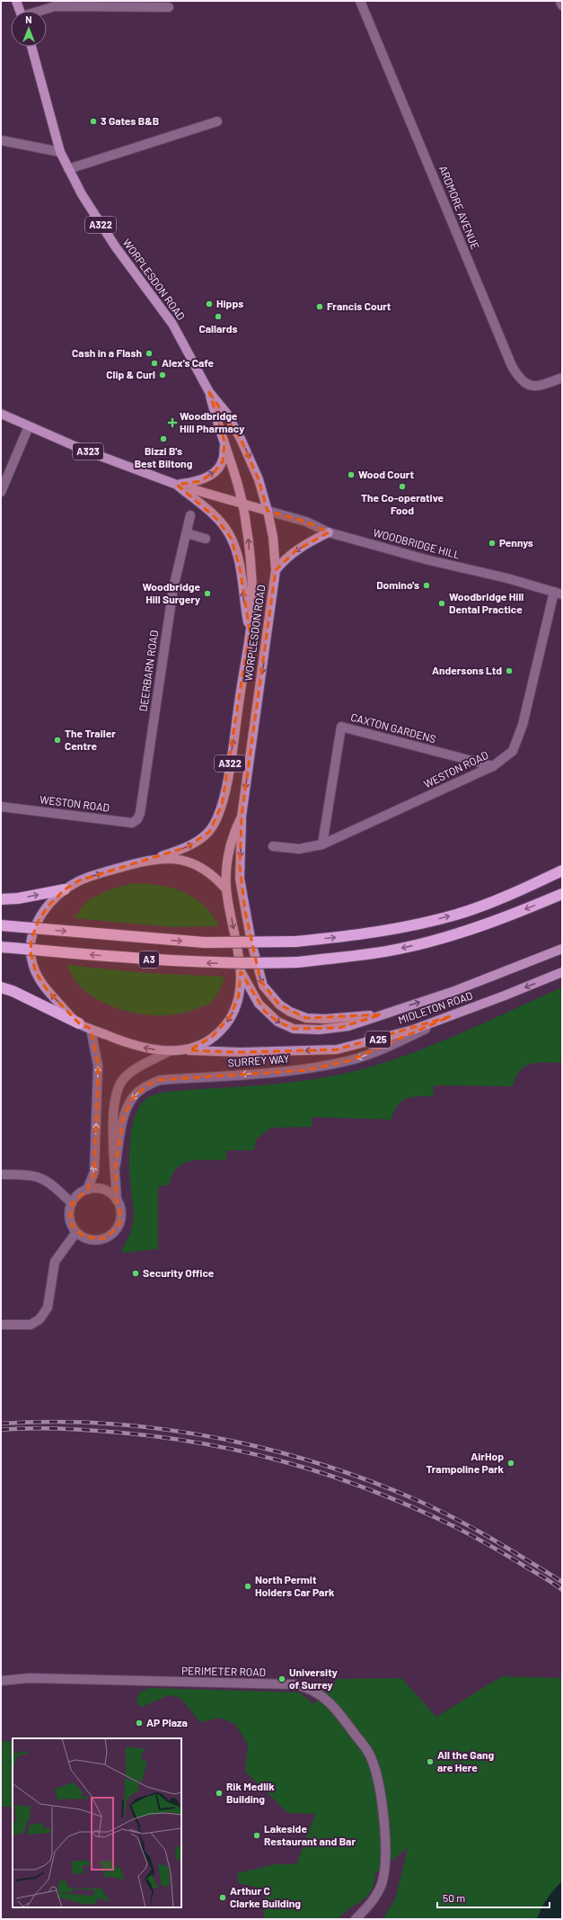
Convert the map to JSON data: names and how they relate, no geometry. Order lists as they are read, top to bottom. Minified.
{"streets":{"highway":["A3"],"main road":["A322","WORPLESDON ROAD","A323","MIDLETON ROAD","A25"],"street":["ARDMORE AVENUE","WOODBRIDGE HILL","DEERBARN ROAD","CAXTON GARDENS","WESTON ROAD","SURREY WAY","PERIMETER ROAD"]},"crossings":[["WORPLESDON ROAD","WOODBRIDGE HILL"],["WORPLESDON ROAD","MIDLETON ROAD"],["WOODBRIDGE HILL","WESTON ROAD"],["DEERBARN ROAD","WESTON ROAD"],["CAXTON GARDENS","WESTON ROAD"],["MIDLETON ROAD","SURREY WAY"]],"one_way":["SURREY WAY"],"places":{"other":["3 Gates B&B","Hipps","Francis Court","Callards","Cash in a Flash","Alex's Cafe","Clip & Curl","Bizzi B's Best Biltong","Wood Court","The Co-operative Food","Pennys","Domino's","Woodbridge Hill Surgery","Woodbridge Hill Dental Practice","Andersons Ltd","The Trailer Centre","Security Office","AirHop Trampoline Park","North Permit Holders Car Park","University of Surrey","AP Plaza","All the Gang are Here","Rik Medlik Building","Lakeside Restaurant and Bar","Arthur C Clarke Building"],"health":["Woodbridge Hill Pharmacy"]},"scale_bar":"50 m","north":"top"}
